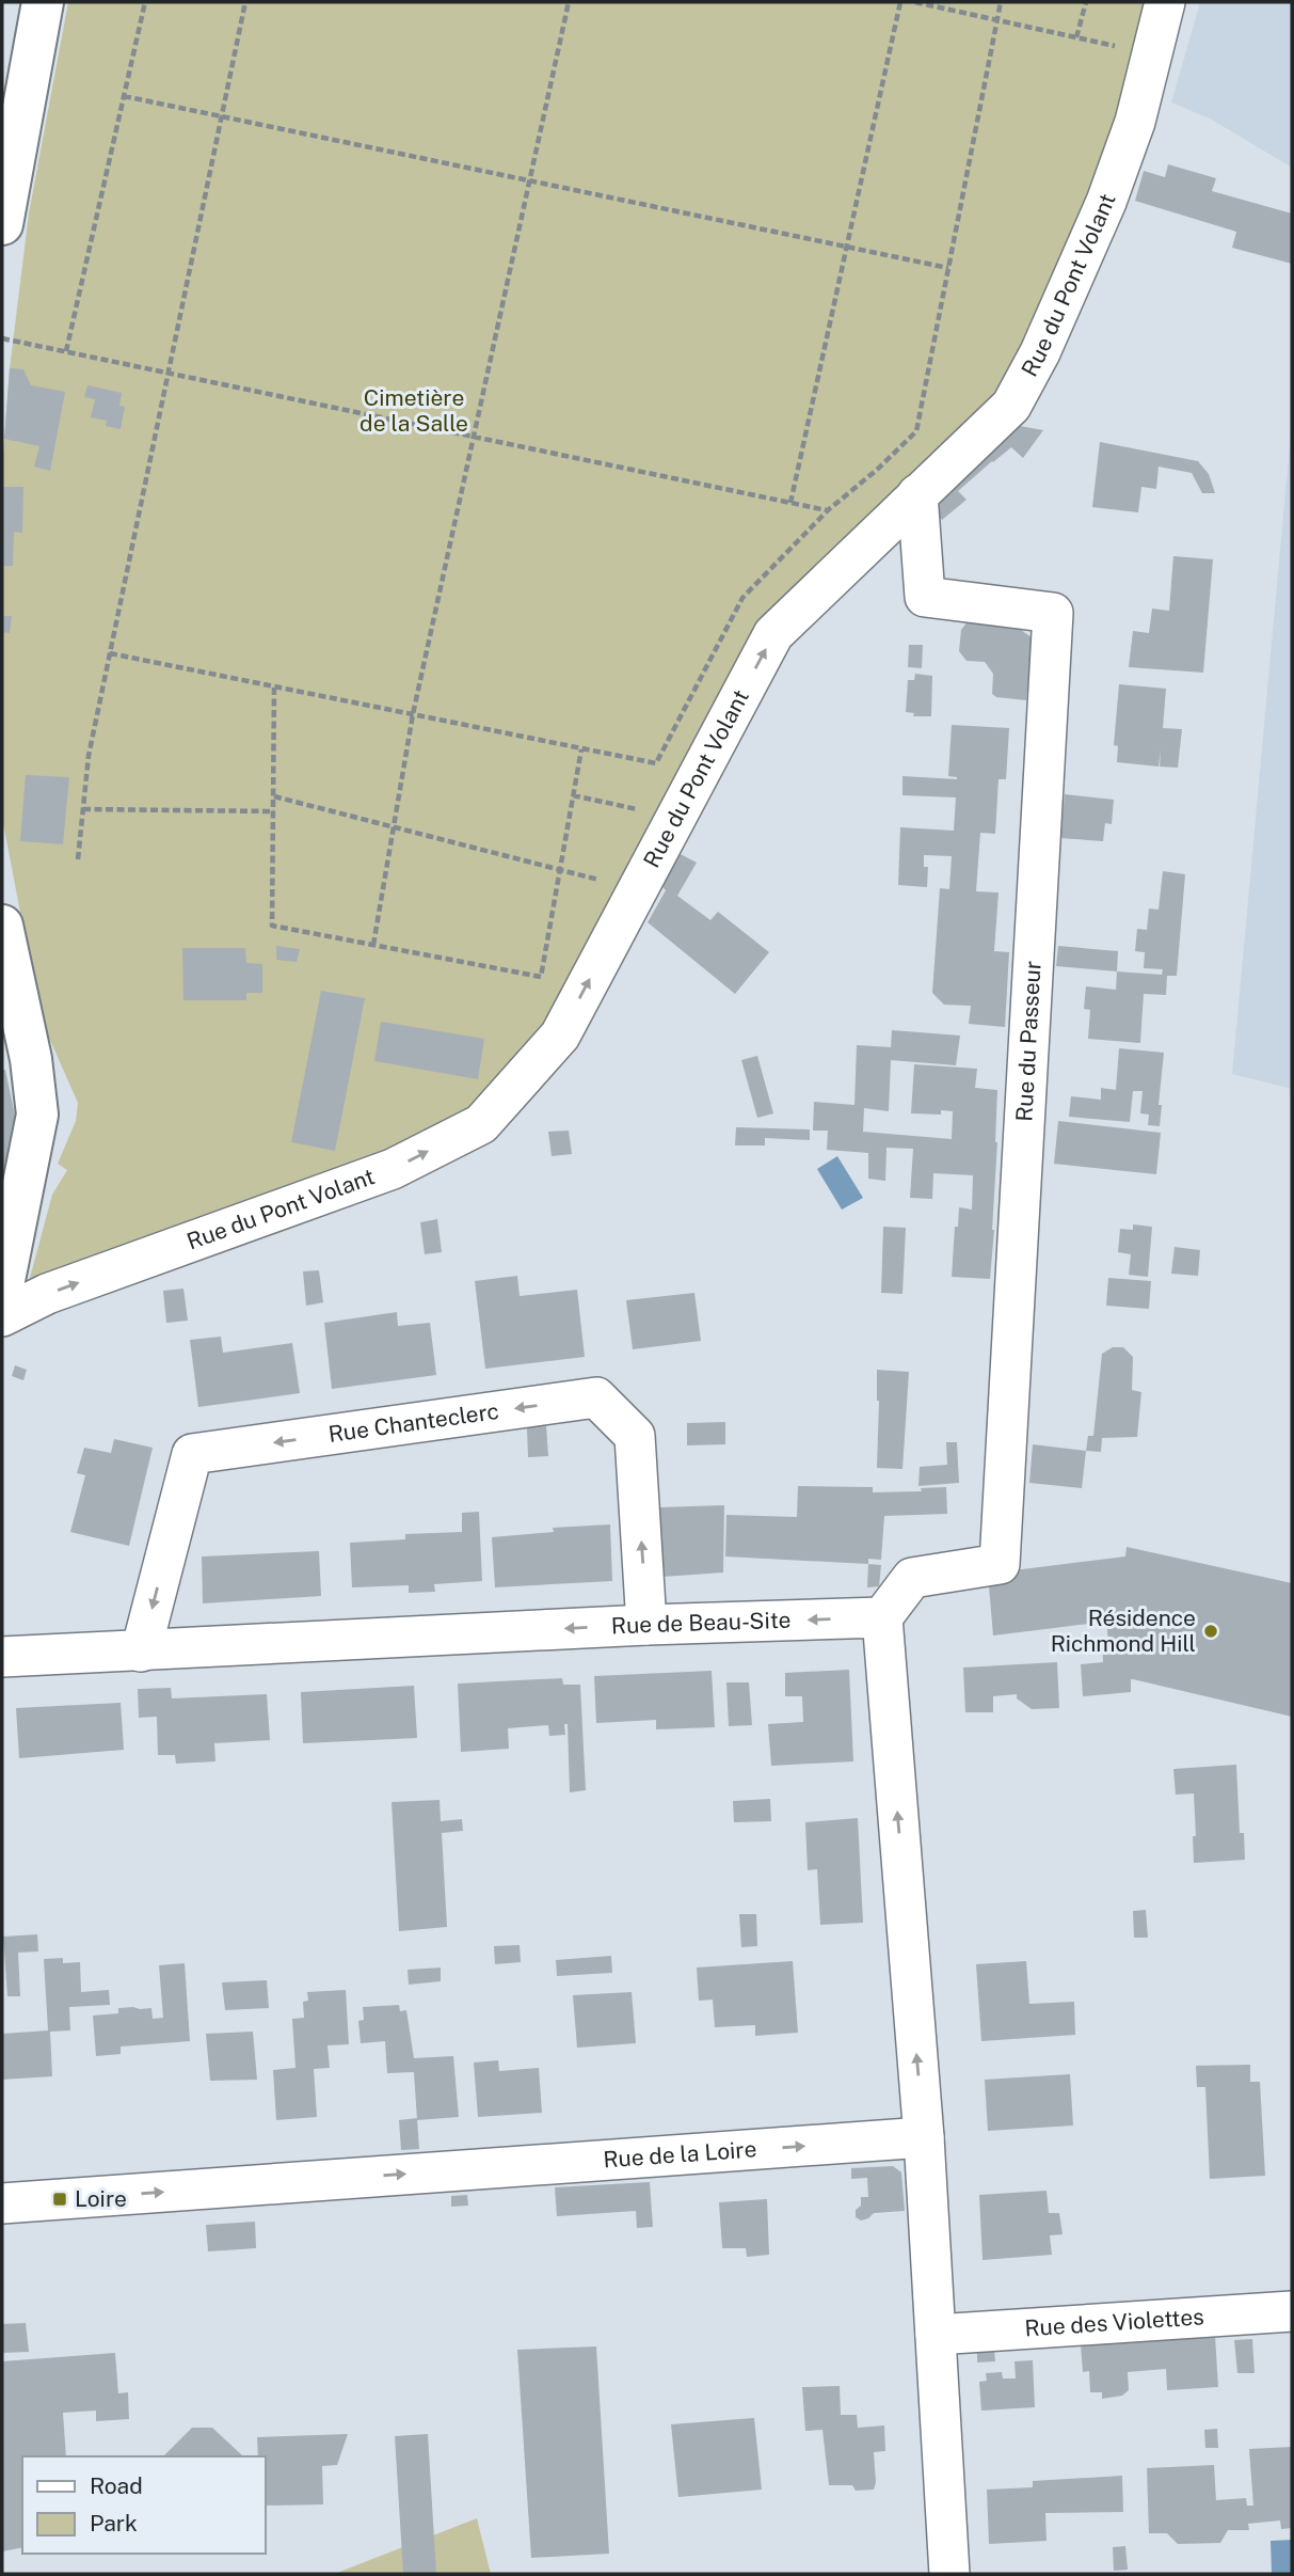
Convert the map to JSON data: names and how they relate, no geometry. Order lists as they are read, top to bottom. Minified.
{"streets":{"street":["Rue du Pont Volant","Rue du Passeur","Rue Chanteclerc","Rue de Beau-Site","Rue de la Loire","Rue des Violettes"]},"crossings":[["Rue du Pont Volant","Rue du Passeur"],["Rue du Passeur","Rue de Beau-Site"],["Rue Chanteclerc","Rue de Beau-Site"]],"one_way":["Rue du Pont Volant","Rue de Beau-Site","Rue de la Loire"],"parks":["Cimetière de la Salle"],"places":{"other":["Résidence Richmond Hill"],"transit":["Loire"]},"legend":["Road","Park"]}
